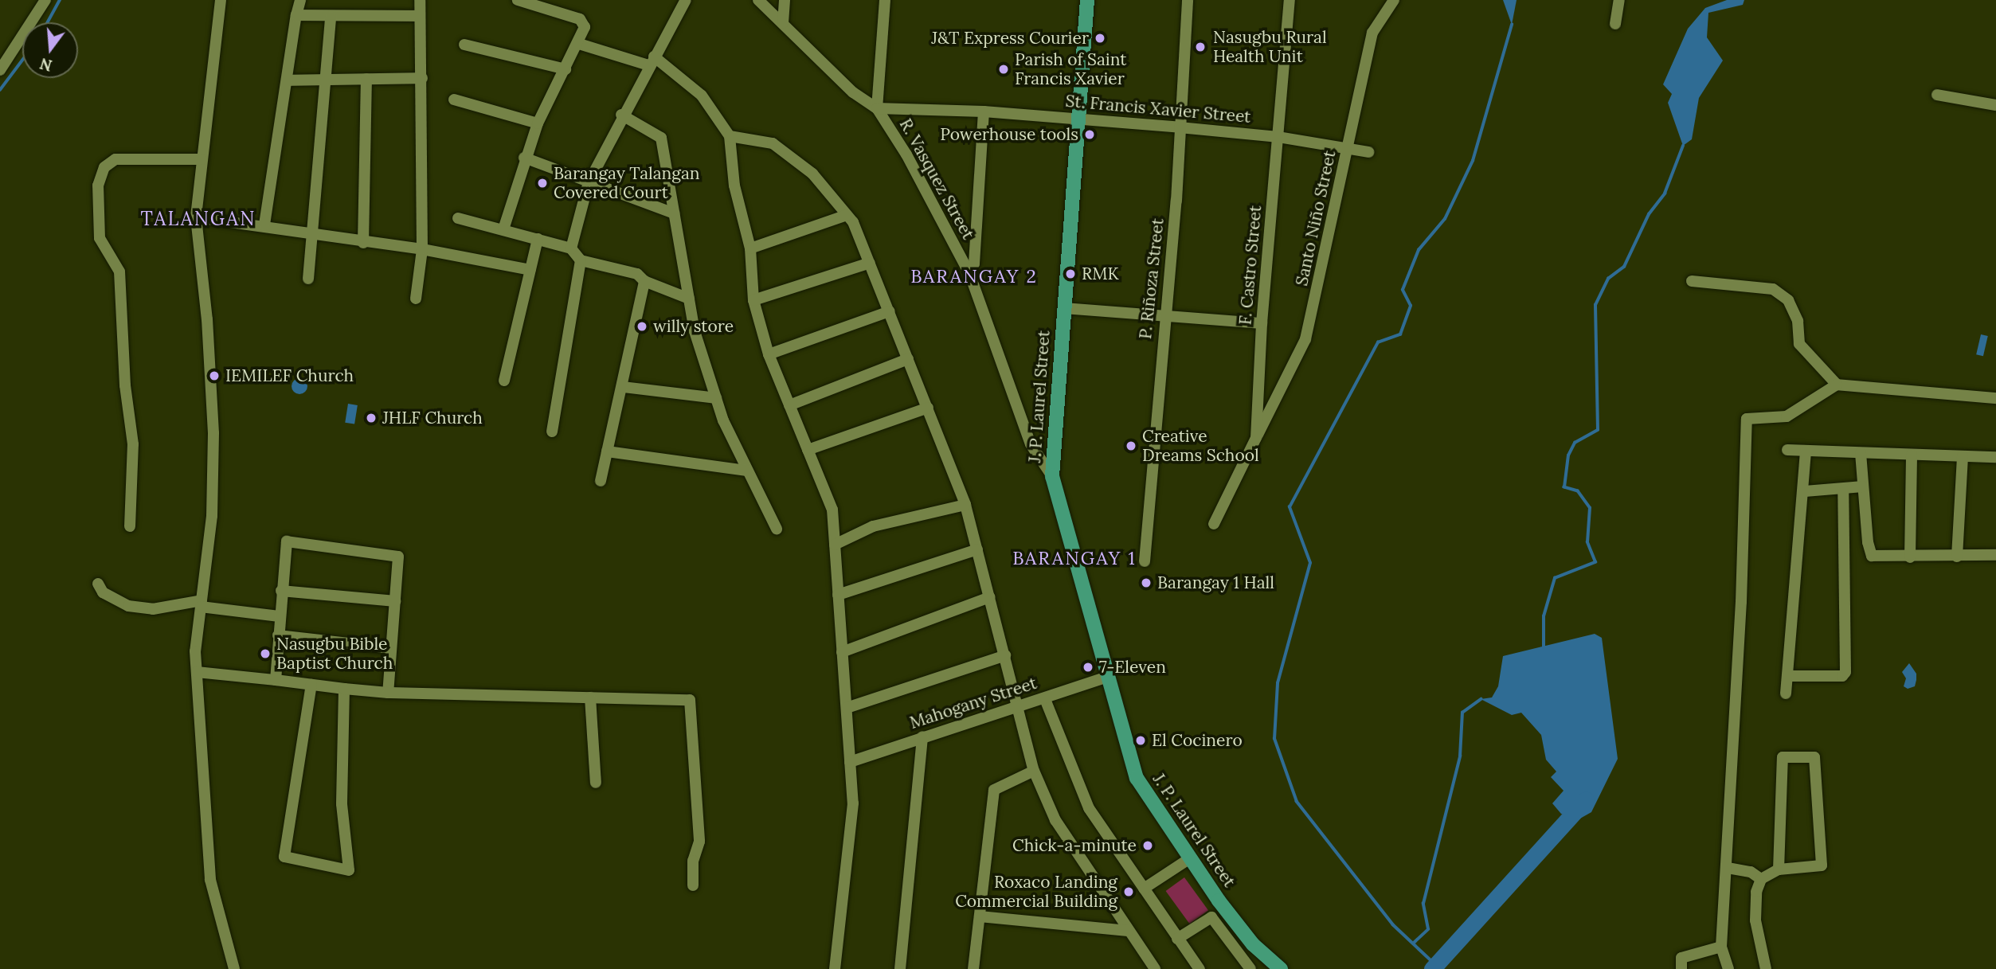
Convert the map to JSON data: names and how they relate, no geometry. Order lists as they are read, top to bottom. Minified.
{"streets":{"main road":["J. P. Laurel Street"],"street":["St. Francis Xavier Street","R. Vasquez Street","Santo Niño Street","F. Castro Street","P. Riñoza Street","Mahogany Street"]},"crossings":[["St. Francis Xavier Street","R. Vasquez Street"],["St. Francis Xavier Street","Santo Niño Street"],["St. Francis Xavier Street","F. Castro Street"],["St. Francis Xavier Street","P. Riñoza Street"],["St. Francis Xavier Street","J. P. Laurel Street"],["R. Vasquez Street","J. P. Laurel Street"],["Santo Niño Street","F. Castro Street"],["J. P. Laurel Street","Mahogany Street"]],"districts":["TALANGAN","BARANGAY 2","BARANGAY 1"],"places":["J&T Express Courier","Nasugbu Rural Health Unit","Parish of Saint Francis Xavier","Powerhouse tools","Barangay Talangan Covered Court","RMK","willy store","IEMILEF Church","JHLF Church","Creative Dreams School","Barangay 1 Hall","Nasugbu Bible Baptist Church","7-Eleven","El Cocinero","Chick-a-minute","Roxaco Landing Commercial Building"],"north":"bottom"}
